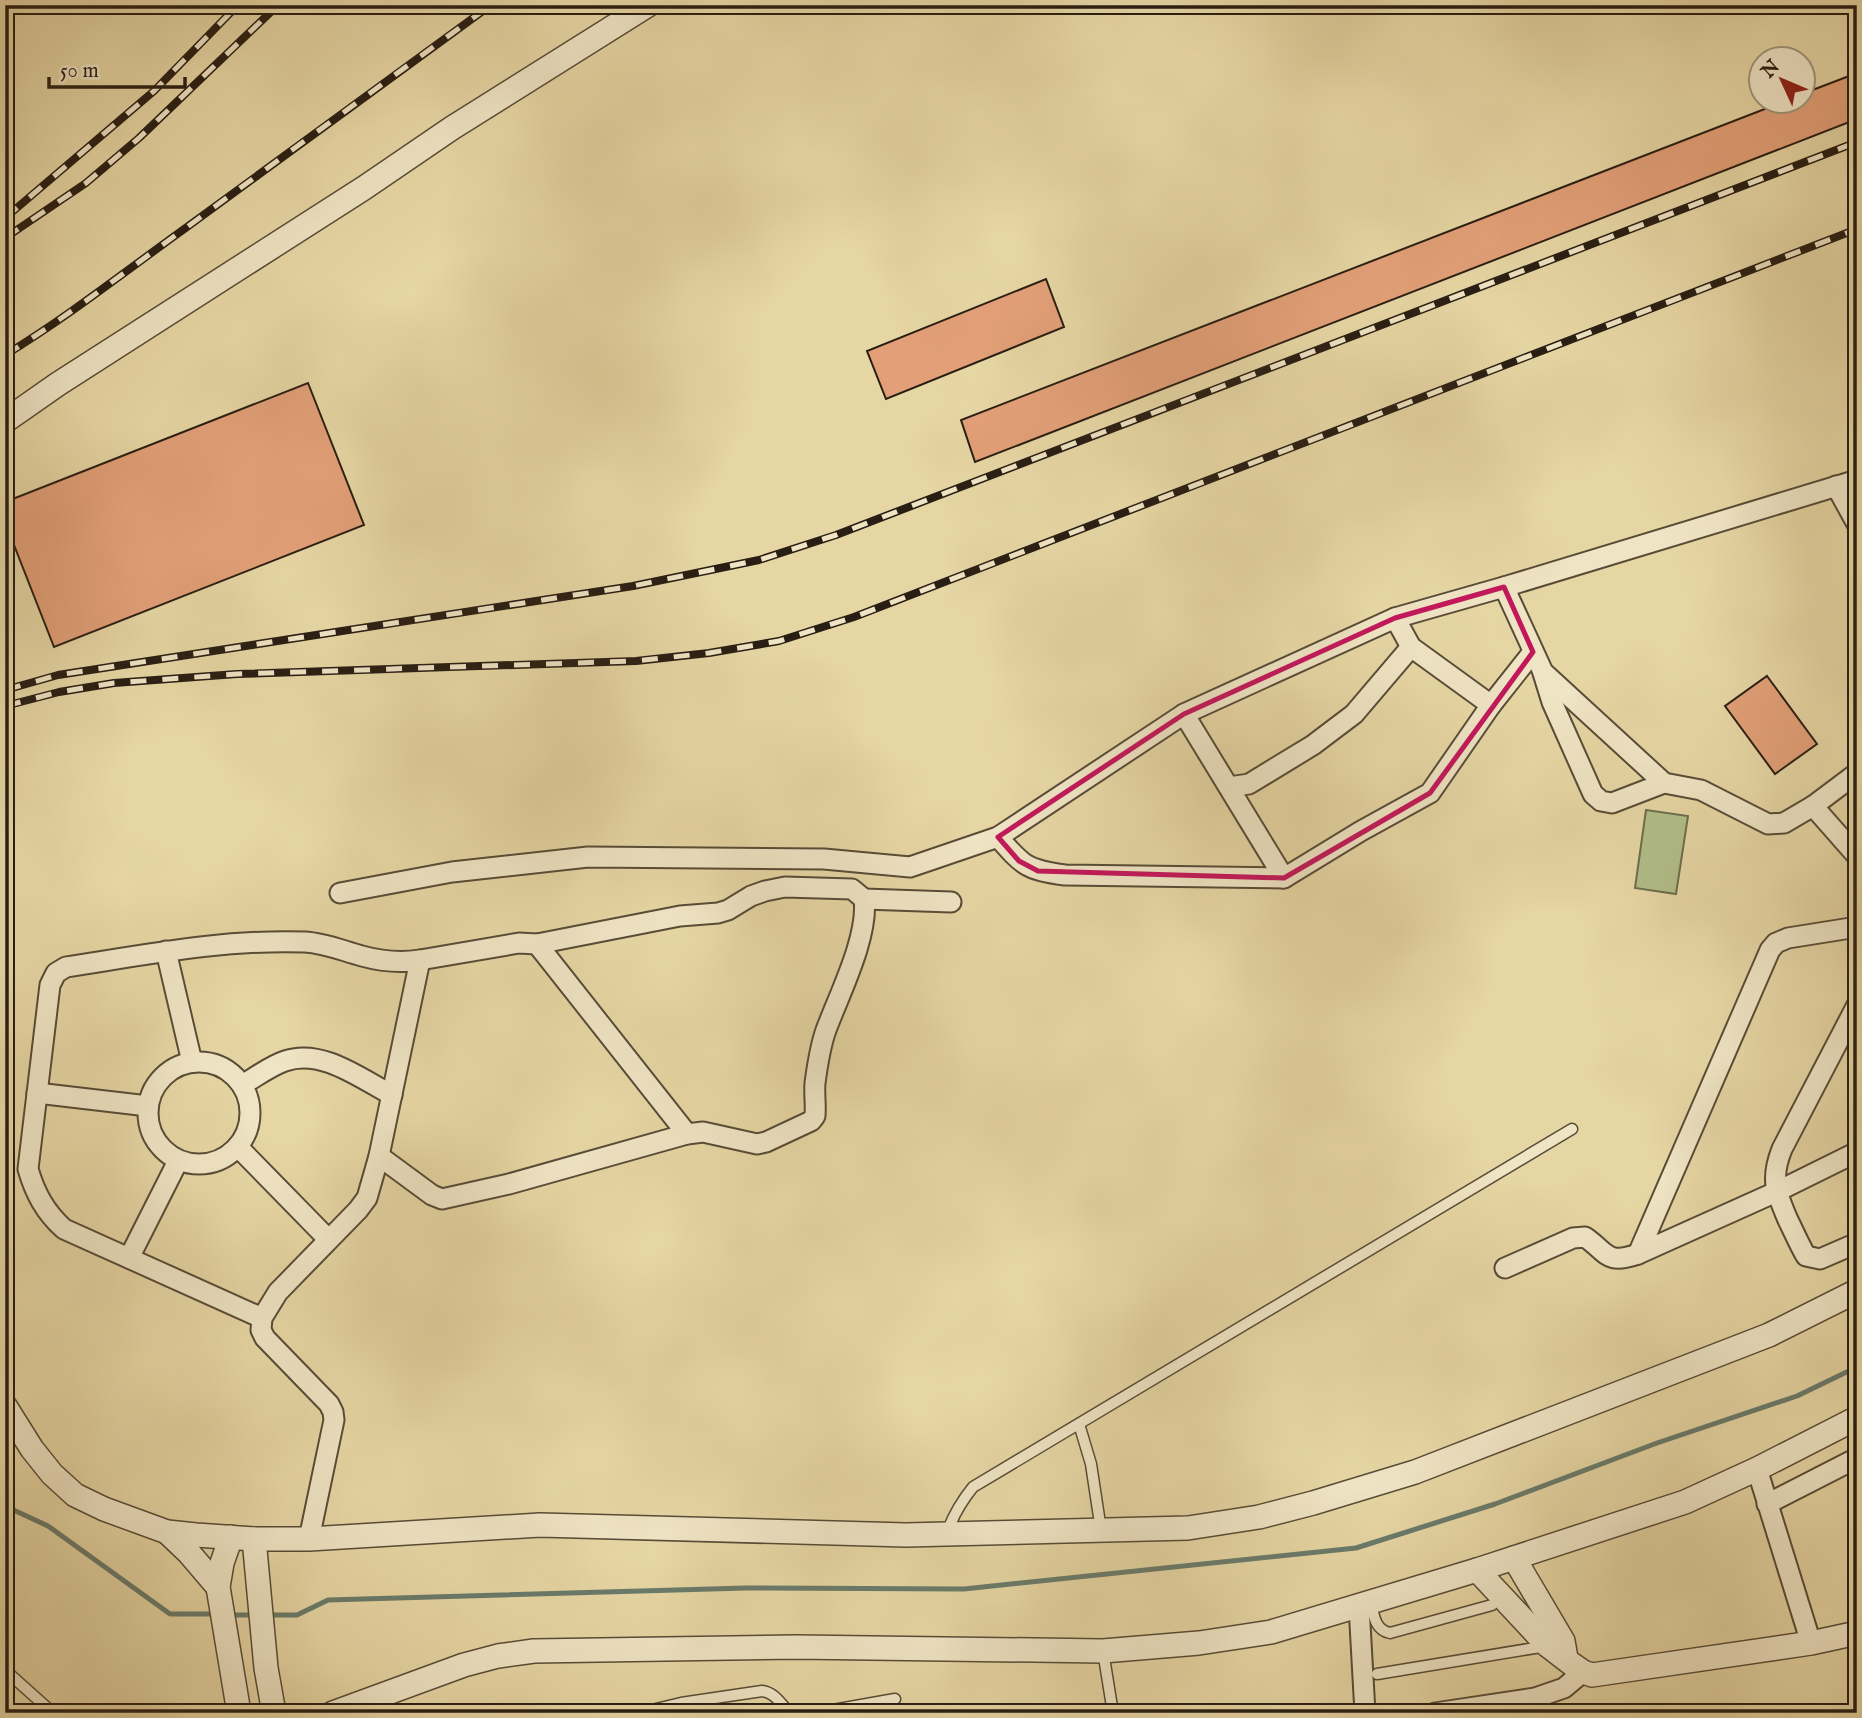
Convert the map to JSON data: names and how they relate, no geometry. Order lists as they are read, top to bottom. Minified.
{"scale_bar":"50 m","north":"top left"}
